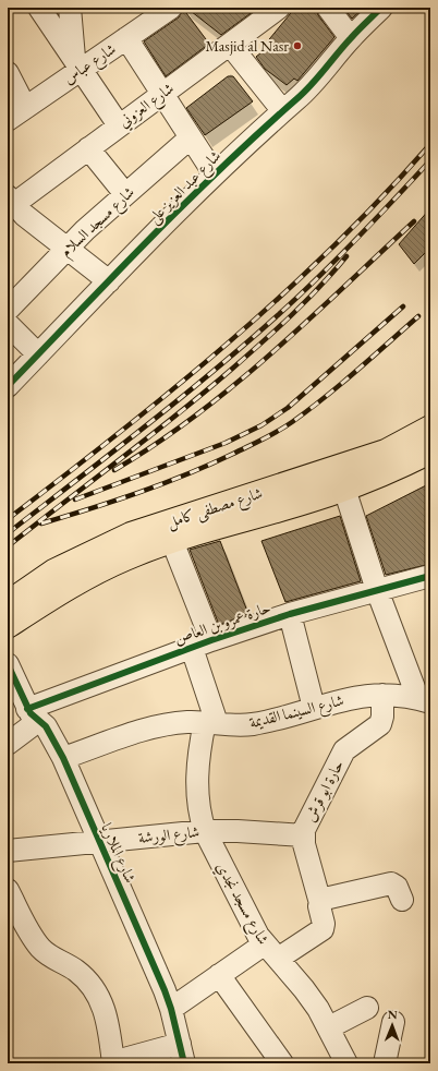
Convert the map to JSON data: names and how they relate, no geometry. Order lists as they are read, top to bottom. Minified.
{"streets":{"main road":["شارع مصطفى كامل"],"street":["شارع عباس","شارع العزوني","شارع عبد العزيز على","شارع مسجد السلام","حارة عمرو بن العاص","شارع السينما القديمة","حارة ابو قرش","شارع الورشة","شارع الملاريا","شارع مسجد نجدي"]},"crossings":[["حارة عمرو بن العاص","شارع الملاريا"],["شارع السينما القديمة","حارة ابو قرش"],["شارع السينما القديمة","شارع الملاريا"],["شارع السينما القديمة","شارع مسجد نجدي"],["حارة ابو قرش","شارع الورشة"],["حارة ابو قرش","شارع مسجد نجدي"],["شارع الورشة","شارع الملاريا"],["شارع الورشة","شارع مسجد نجدي"]],"places":["Masjid al Nasr"],"north":"top"}
